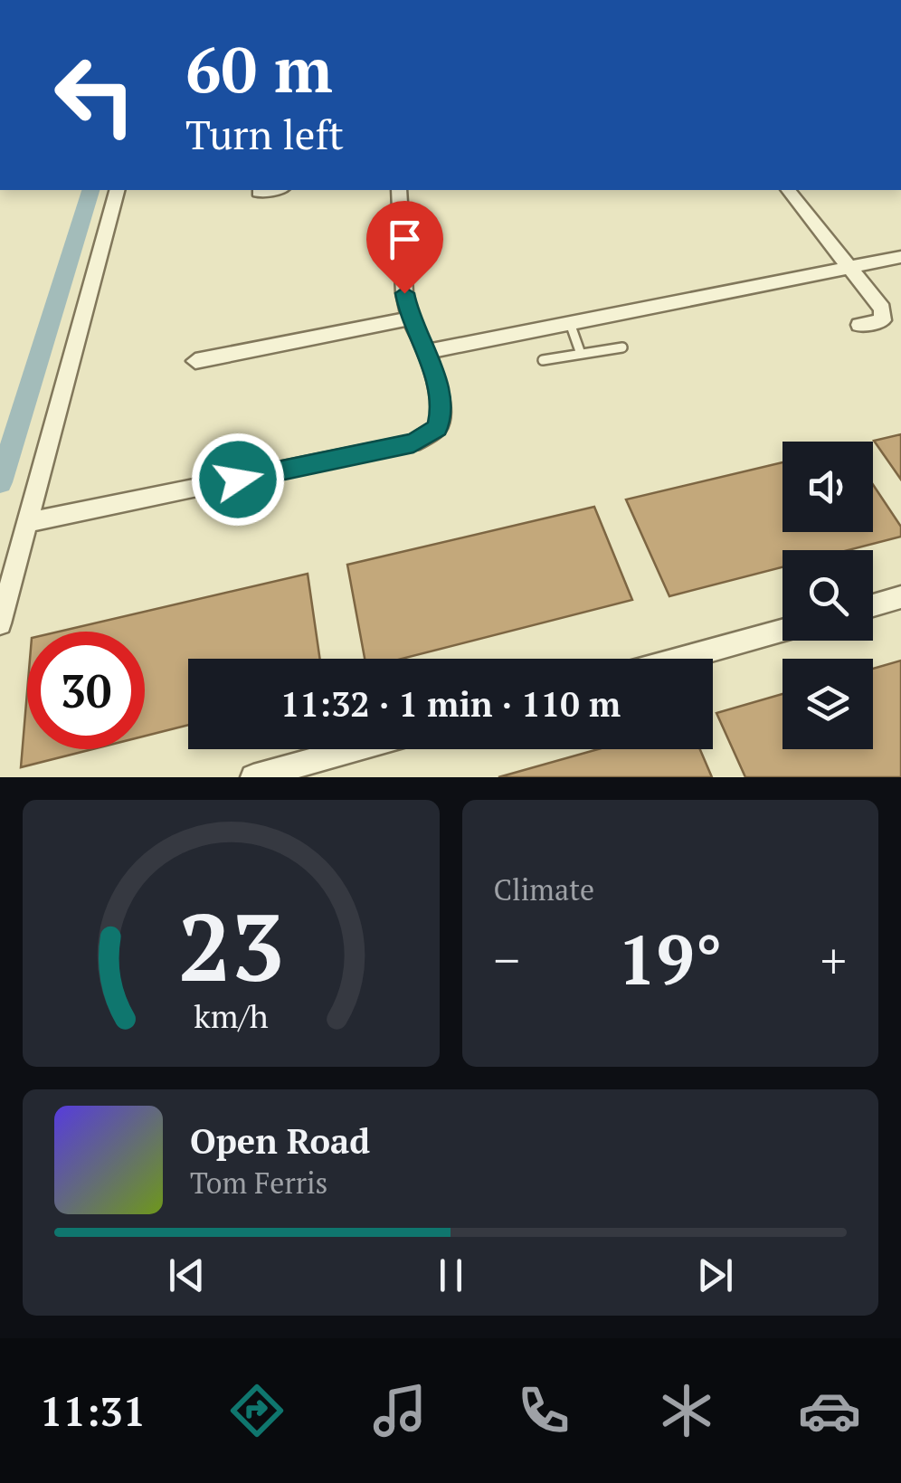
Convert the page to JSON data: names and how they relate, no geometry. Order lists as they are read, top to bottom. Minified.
{"page":{"turn":["60 m","Turn left"],"limit":"30","trip":"11:32 · 1 min · 110 m","tile":"Climate","heat":["−","19°","+"],"song":["Open Road","Tom Ferris"],"tabs":"11:31","gauge":["23","km/h"]}}
